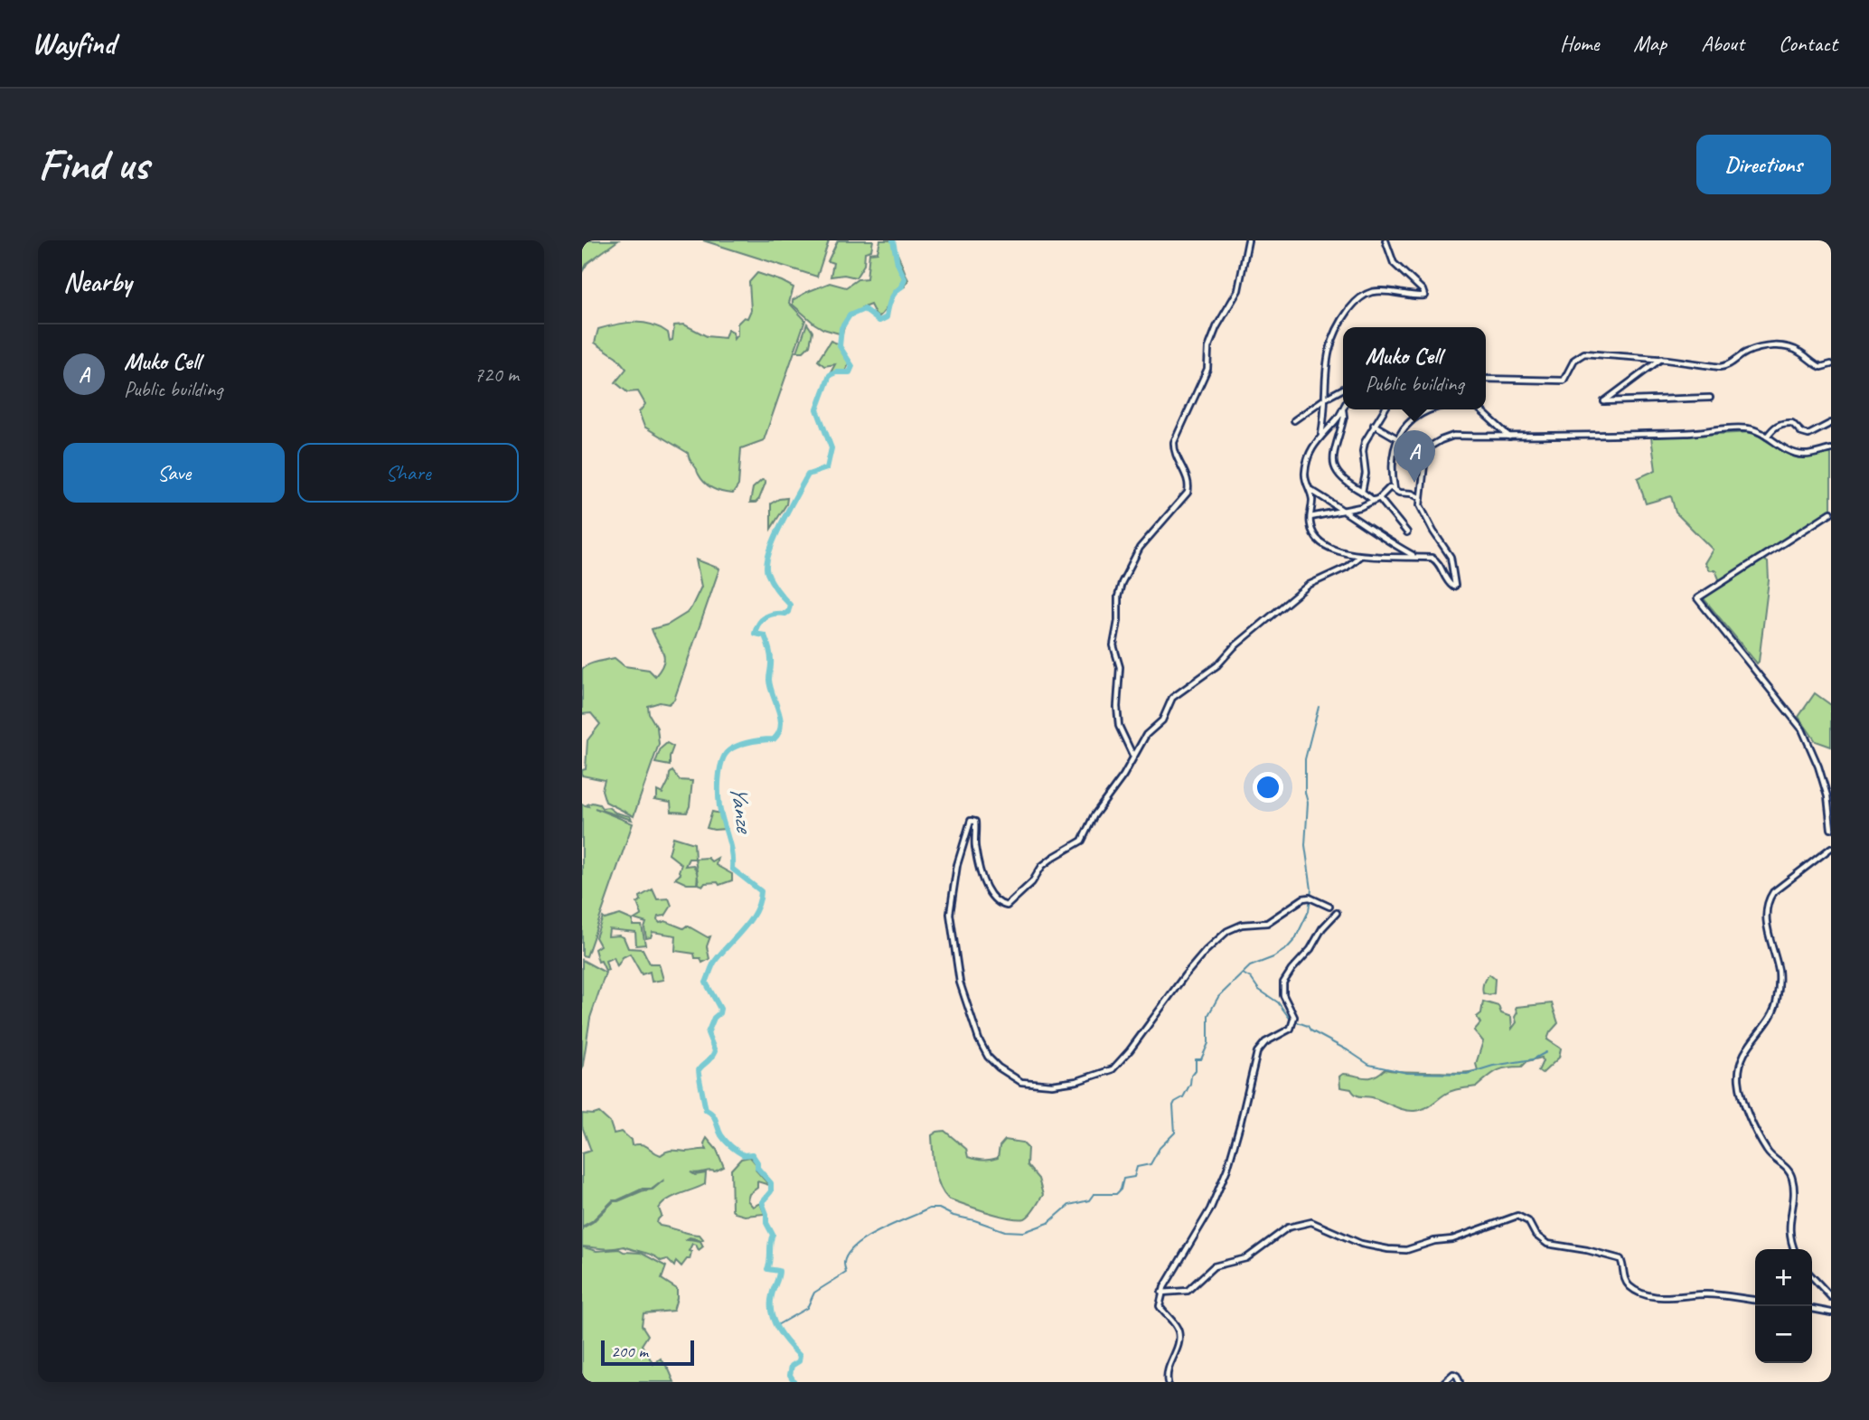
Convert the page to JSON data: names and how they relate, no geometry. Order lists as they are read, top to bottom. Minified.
{"water":["Yanze"],"scale_bar":"200 m","page":{"header":"Wayfind","nav":["Home","Map","About","Contact"],"buttons":["Directions",["Save","Share"]],"title":"Find us","heading":"Nearby","list":[{"mark":"A","name":"Muko Cell","note":"Public building","value":"720 m"}],"popup":["Muko Cell","Public building"],"pins":"A","map_buttons":["+","−"],"scale":"200 m"}}
